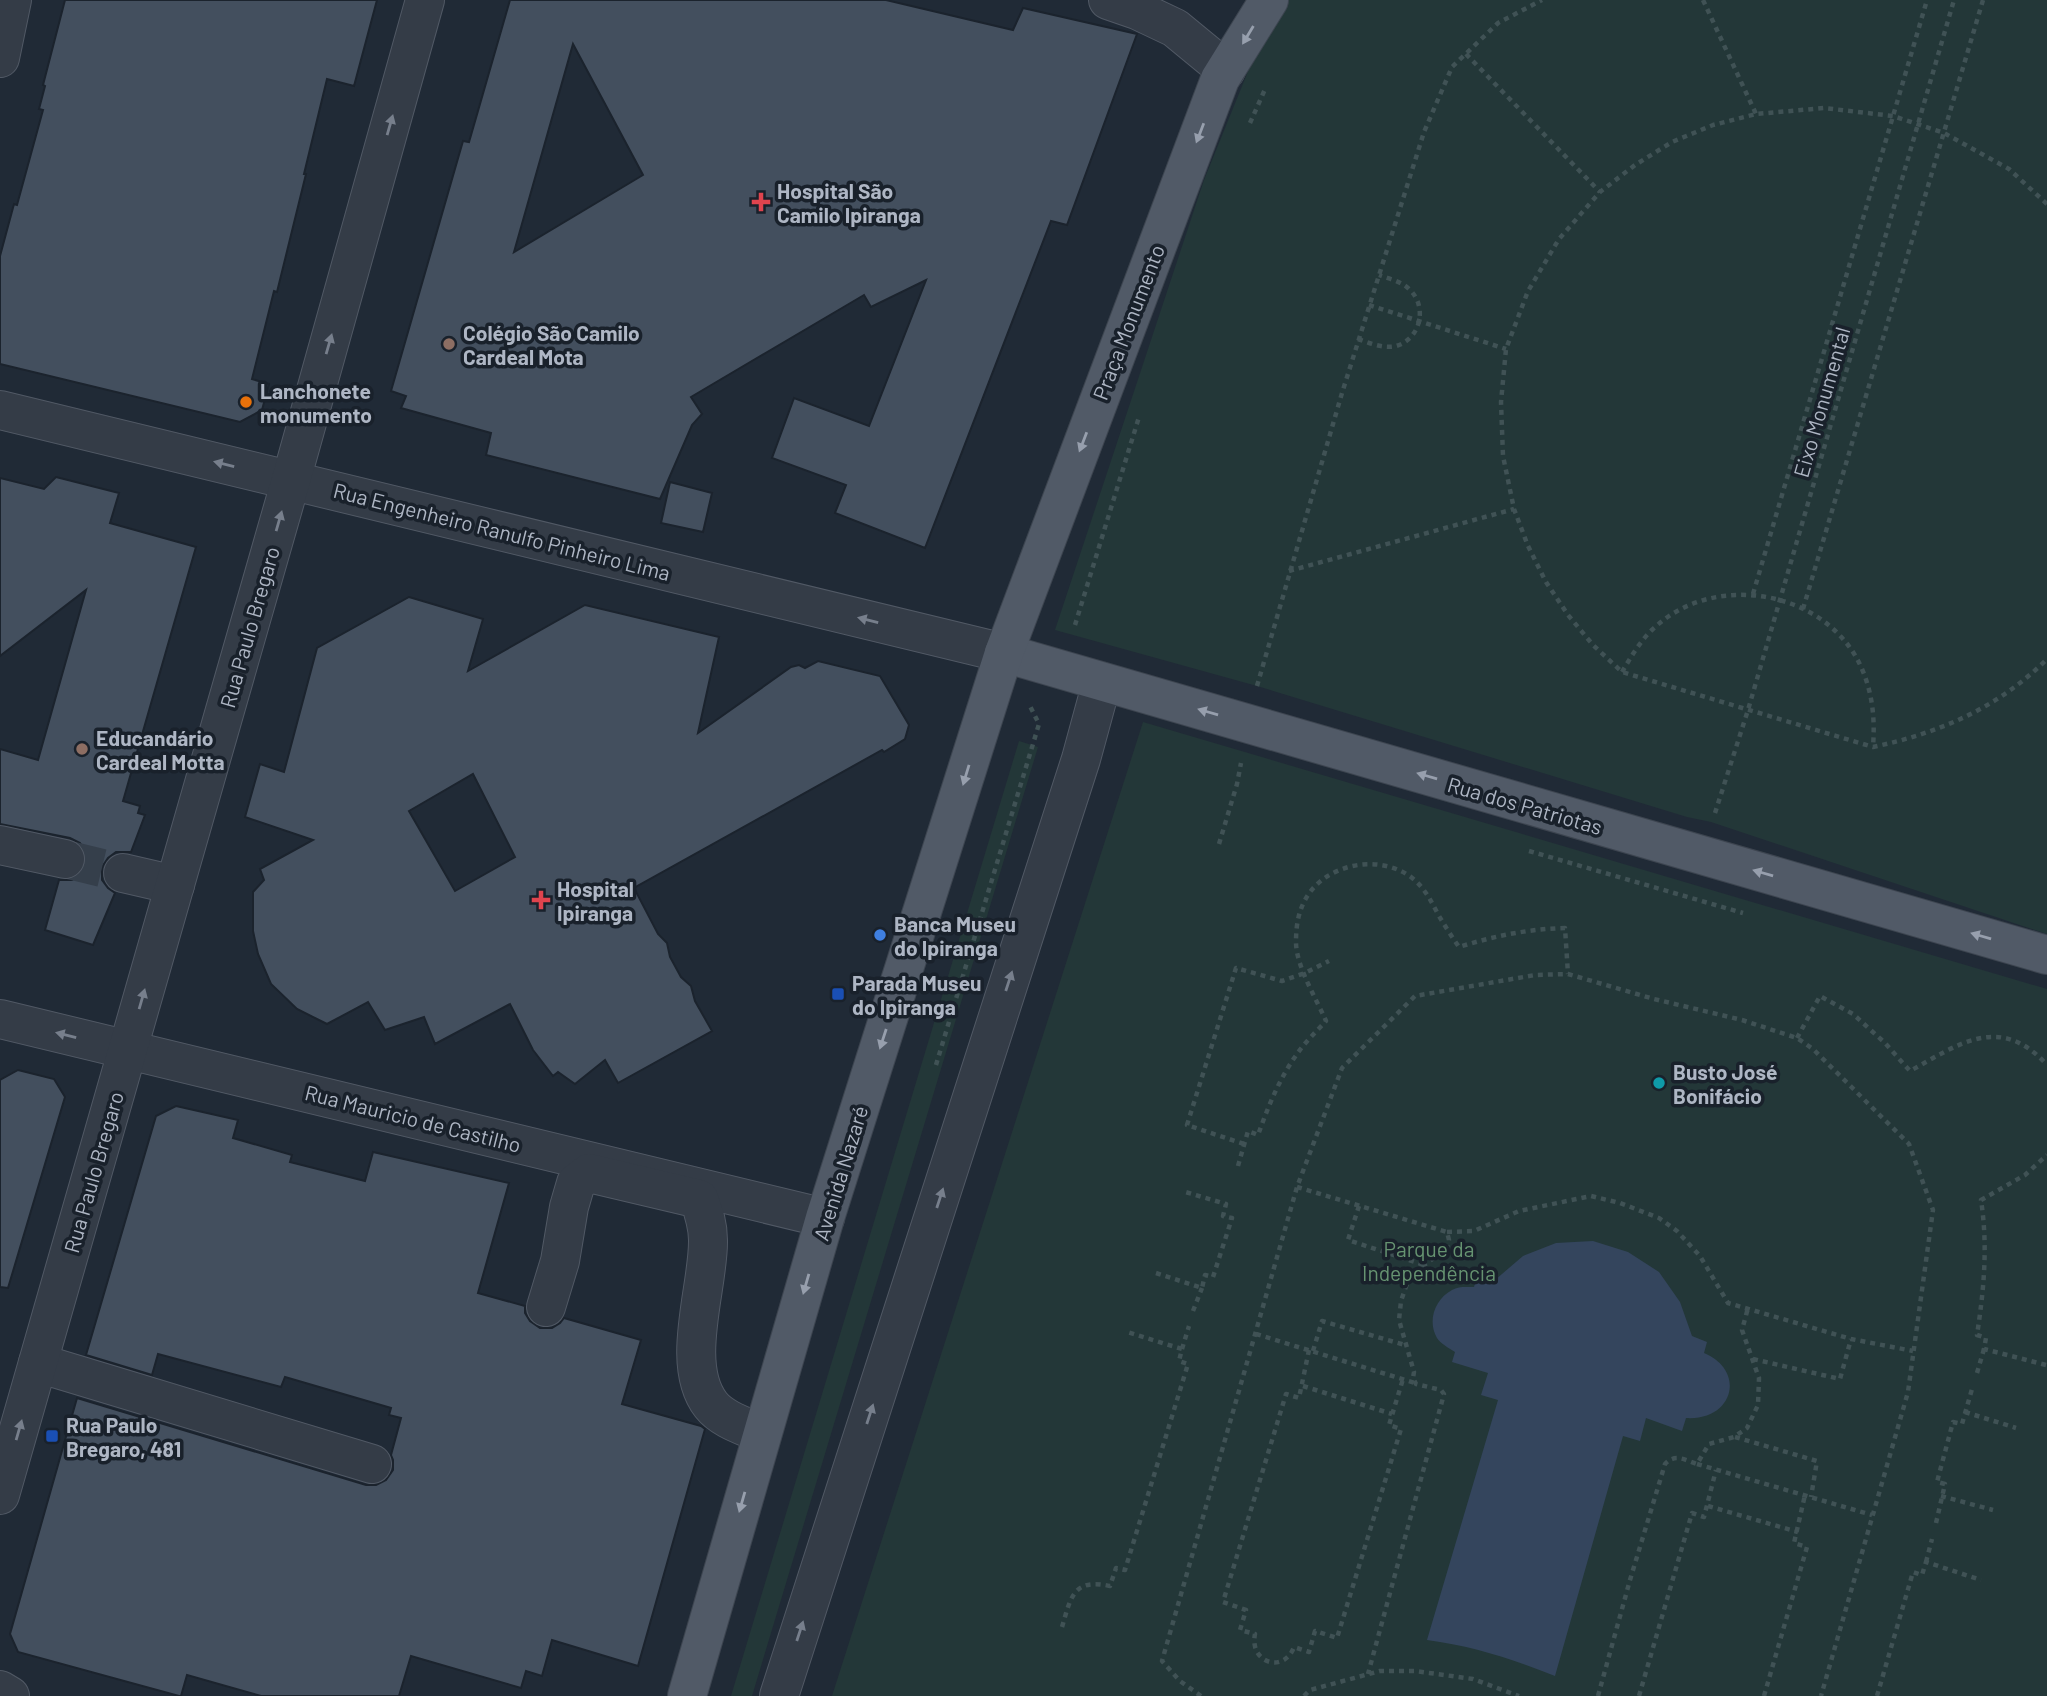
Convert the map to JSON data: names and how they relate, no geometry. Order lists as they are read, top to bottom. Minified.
{"streets":{"main road":["Praça Monumento","Rua dos Patriotas","Avenida Nazaré"],"street":["Rua Engenheiro Ranulfo Pinheiro Lima","Rua Paulo Bregaro","Rua Mauricio de Castilho"],"path":["Eixo Monumental"]},"crossings":[["Praça Monumento","Rua Engenheiro Ranulfo Pinheiro Lima"],["Praça Monumento","Rua dos Patriotas"],["Praça Monumento","Avenida Nazaré"],["Rua Engenheiro Ranulfo Pinheiro Lima","Rua Paulo Bregaro"],["Rua Engenheiro Ranulfo Pinheiro Lima","Rua dos Patriotas"],["Rua Engenheiro Ranulfo Pinheiro Lima","Avenida Nazaré"],["Rua Paulo Bregaro","Rua Mauricio de Castilho"],["Rua dos Patriotas","Avenida Nazaré"],["Rua Mauricio de Castilho","Avenida Nazaré"]],"one_way":["Praça Monumento","Rua Engenheiro Ranulfo Pinheiro Lima","Rua Paulo Bregaro","Rua dos Patriotas","Avenida Nazaré"],"parks":["Parque da Independência"],"places":{"health":["Hospital São Camilo Ipiranga","Hospital Ipiranga"],"other":["Colégio São Camilo Cardeal Mota","Lanchonete monumento","Educandário Cardeal Motta","Banca Museu do Ipiranga","Busto José Bonifácio"],"transit":["Parada Museu do Ipiranga","Rua Paulo Bregaro, 481"]}}
